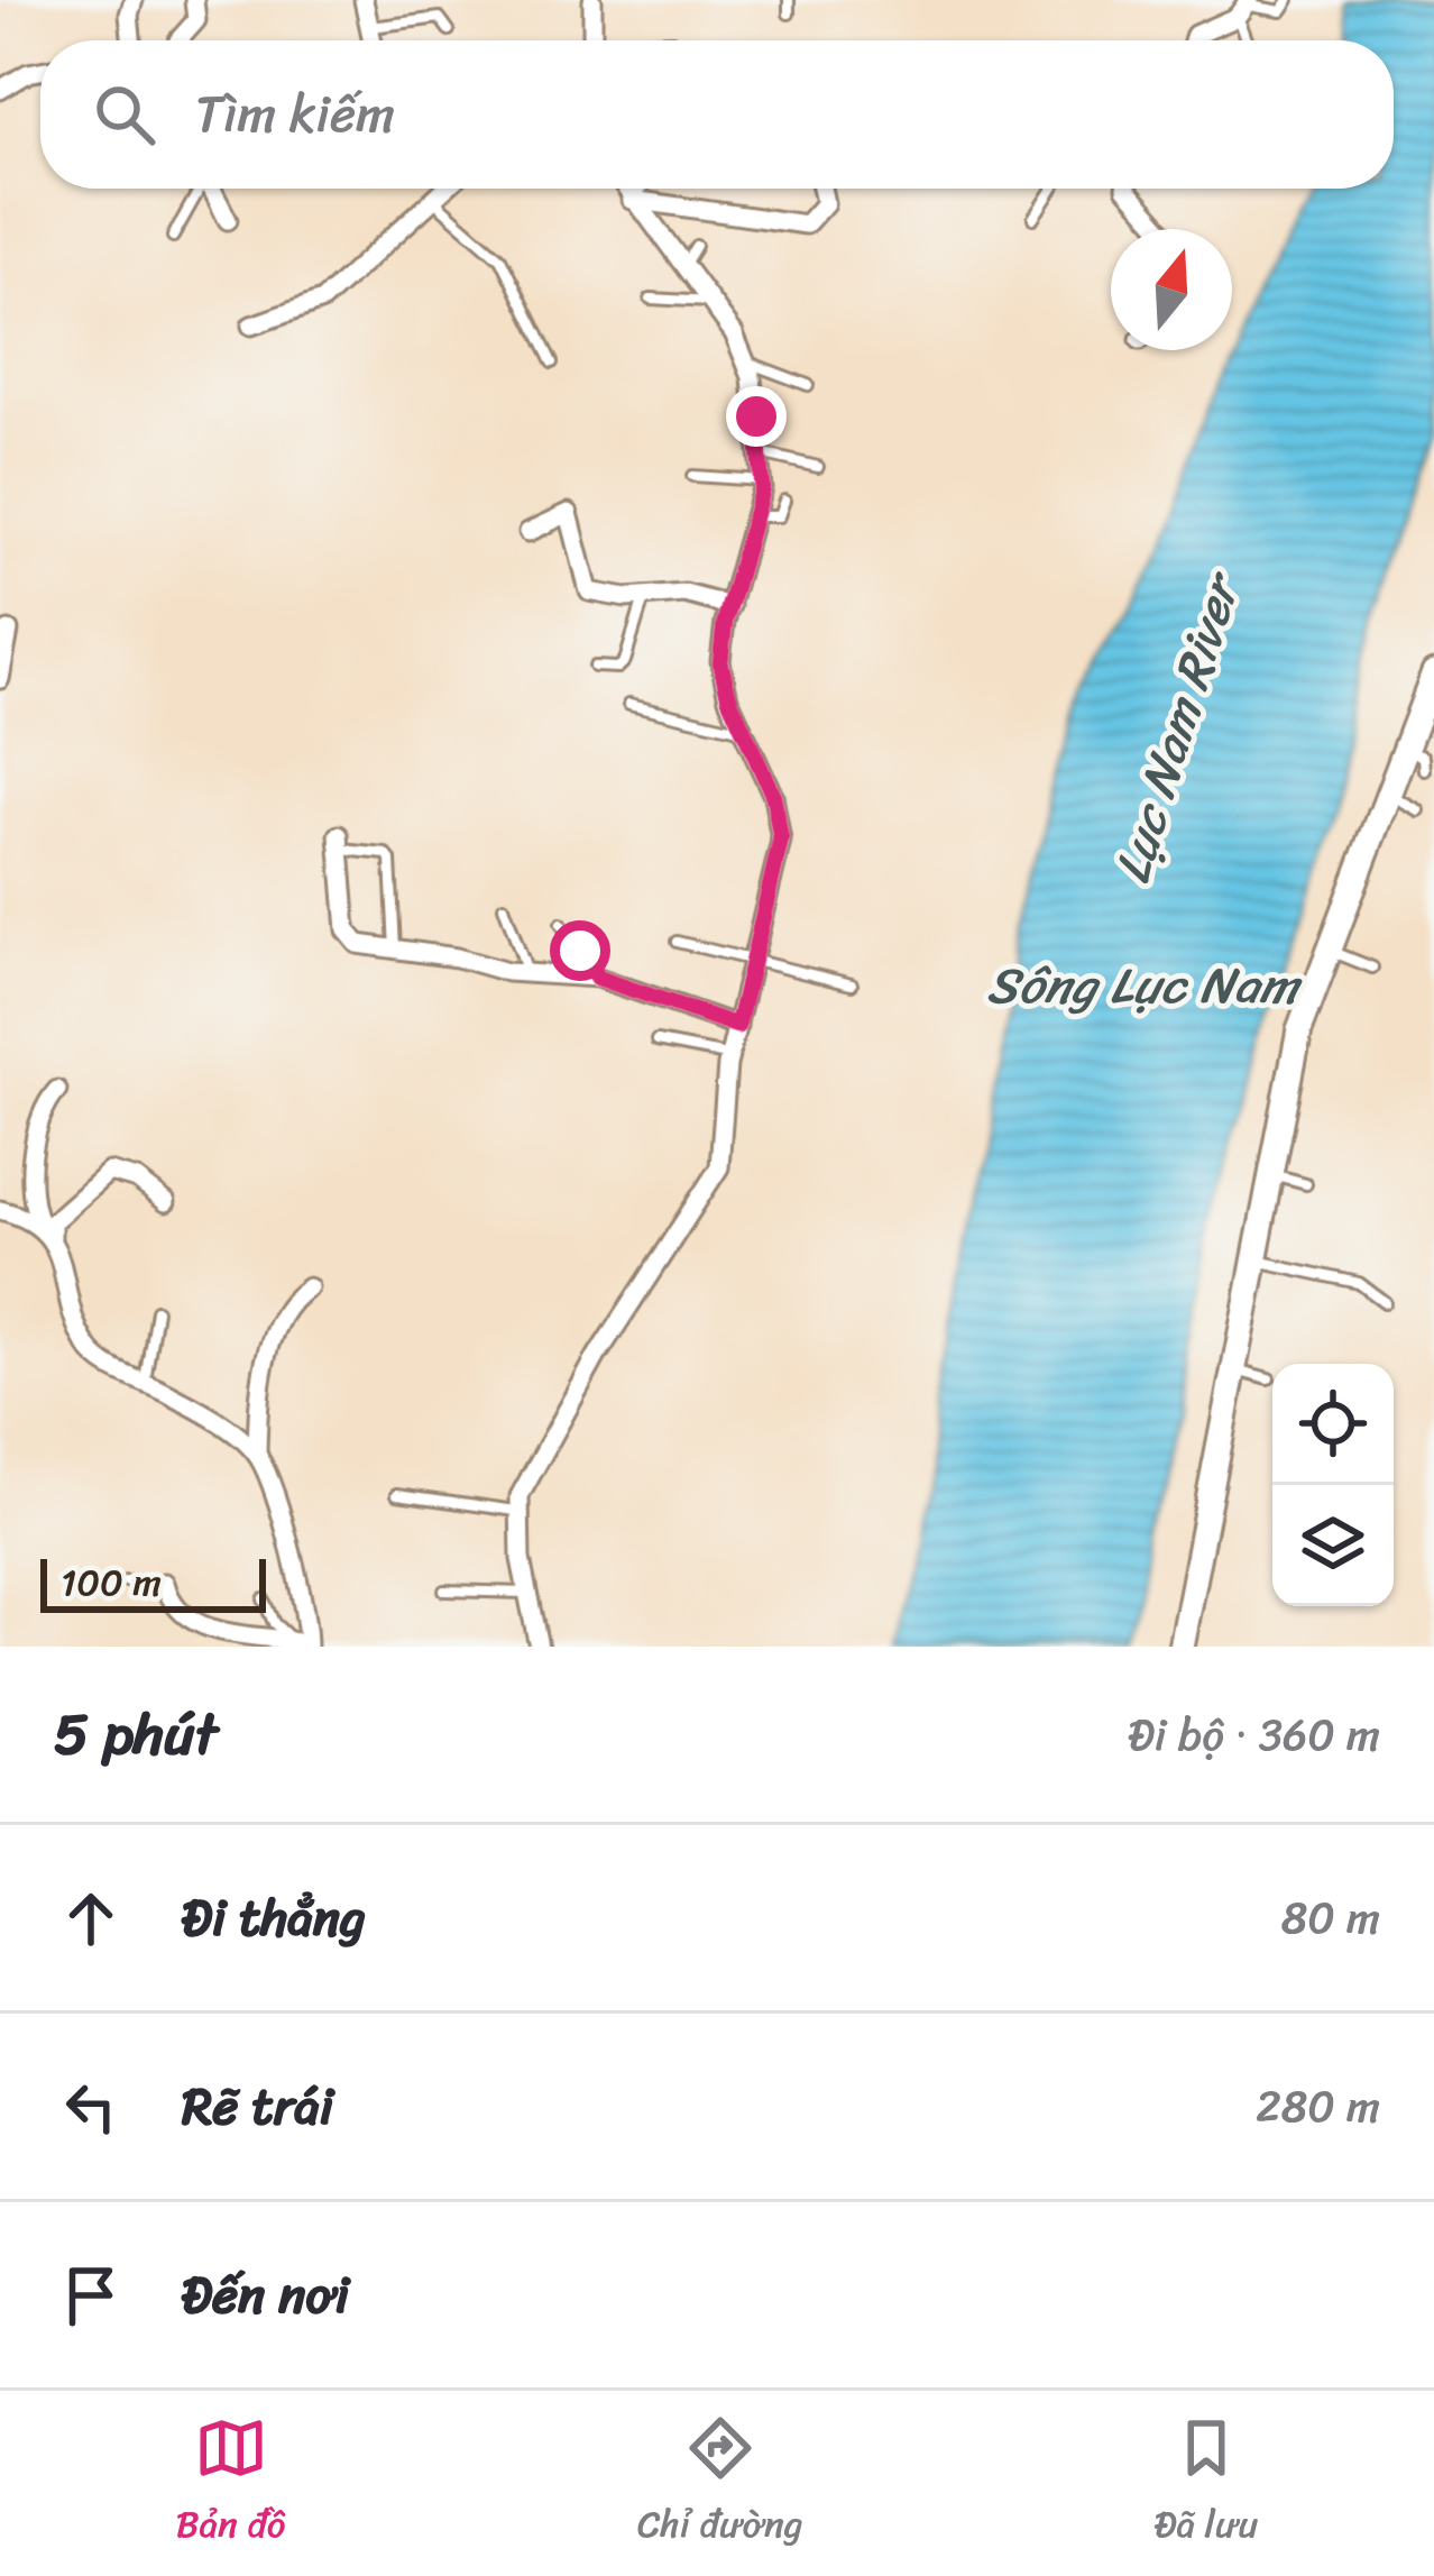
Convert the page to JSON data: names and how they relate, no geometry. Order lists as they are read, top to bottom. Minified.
{"water":["Lục Nam River","Sông Lục Nam"],"scale_bar":"100 m","north":"top","page":{"search":"Tìm kiếm","scale":"100 m","heading":["5 phút","Đi bộ · 360 m"],"list":[["Đi thẳng","80 m"],["Rẽ trái","280 m"],"Đến nơi"],"nav":["Bản đồ","Chỉ đường","Đã lưu"]}}
